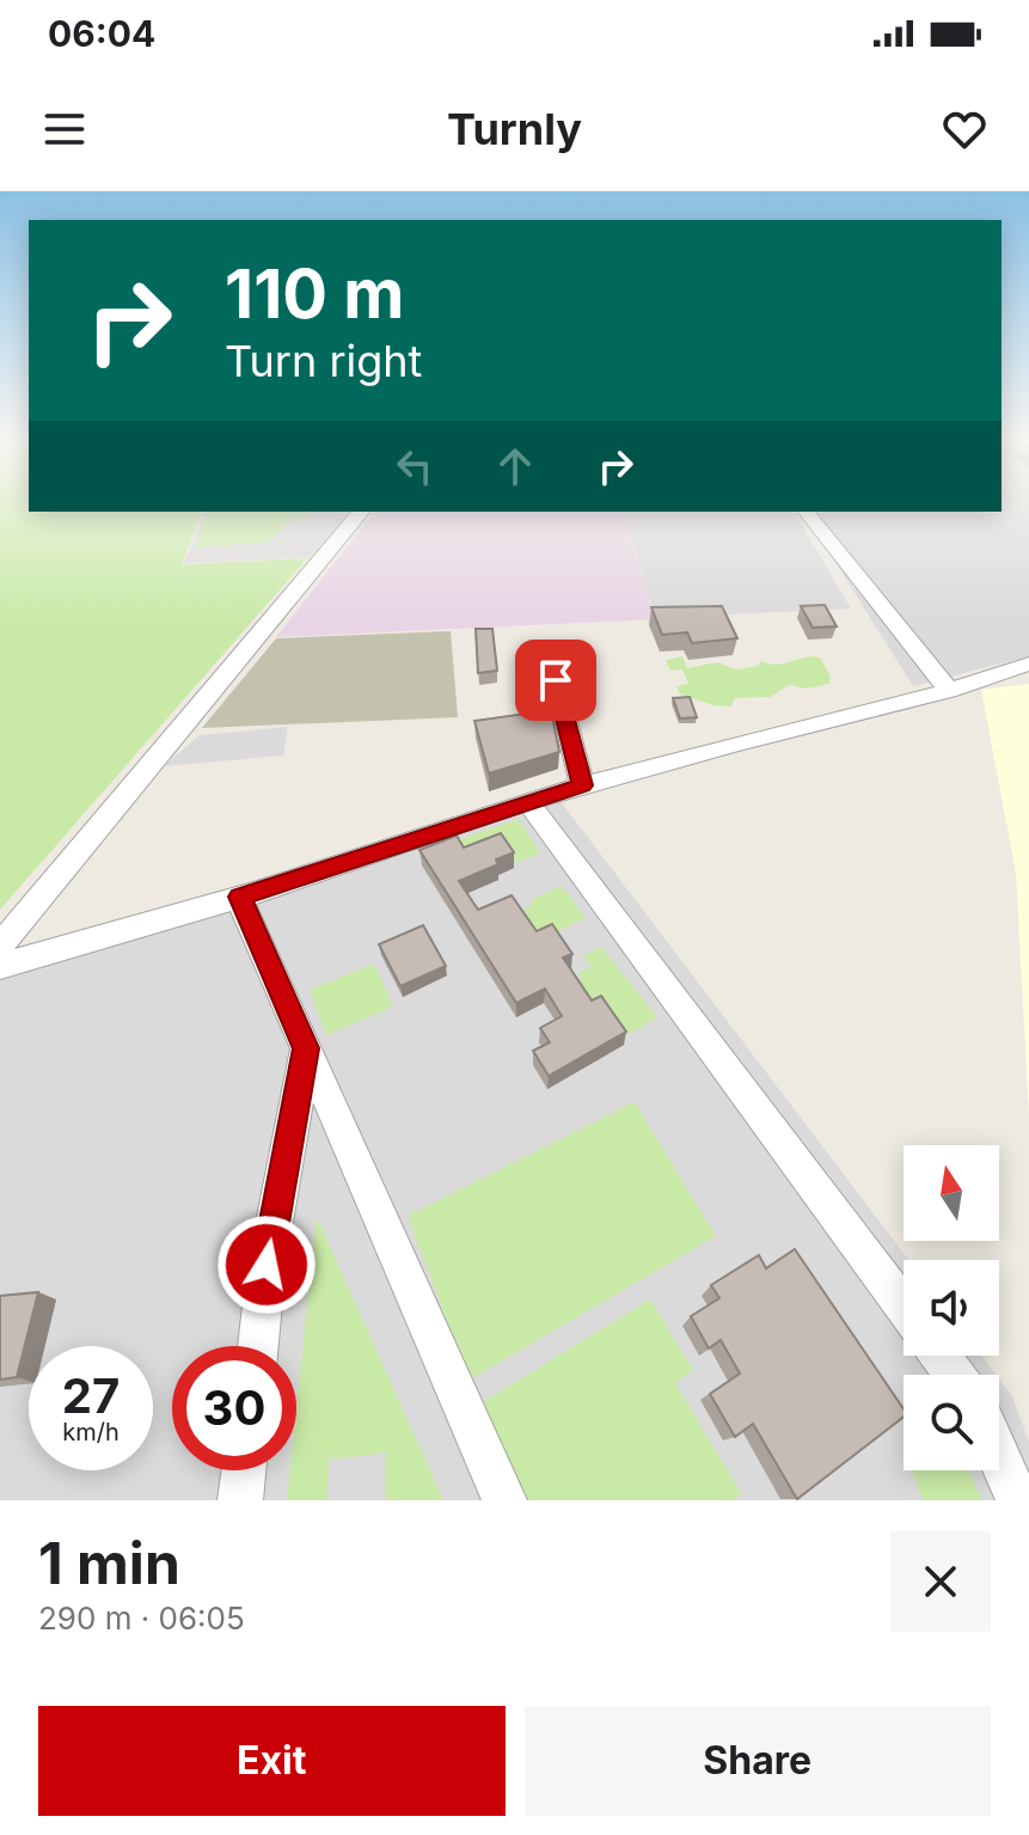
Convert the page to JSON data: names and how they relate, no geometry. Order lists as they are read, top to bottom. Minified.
{"north":"top","page":{"status":"06:04","header":"Turnly","turn":["110 m","Turn right"],"speed":"27 km/h","limit":"30","heading":["1 min","290 m · 06:05"],"buttons":["Exit","Share"]}}
